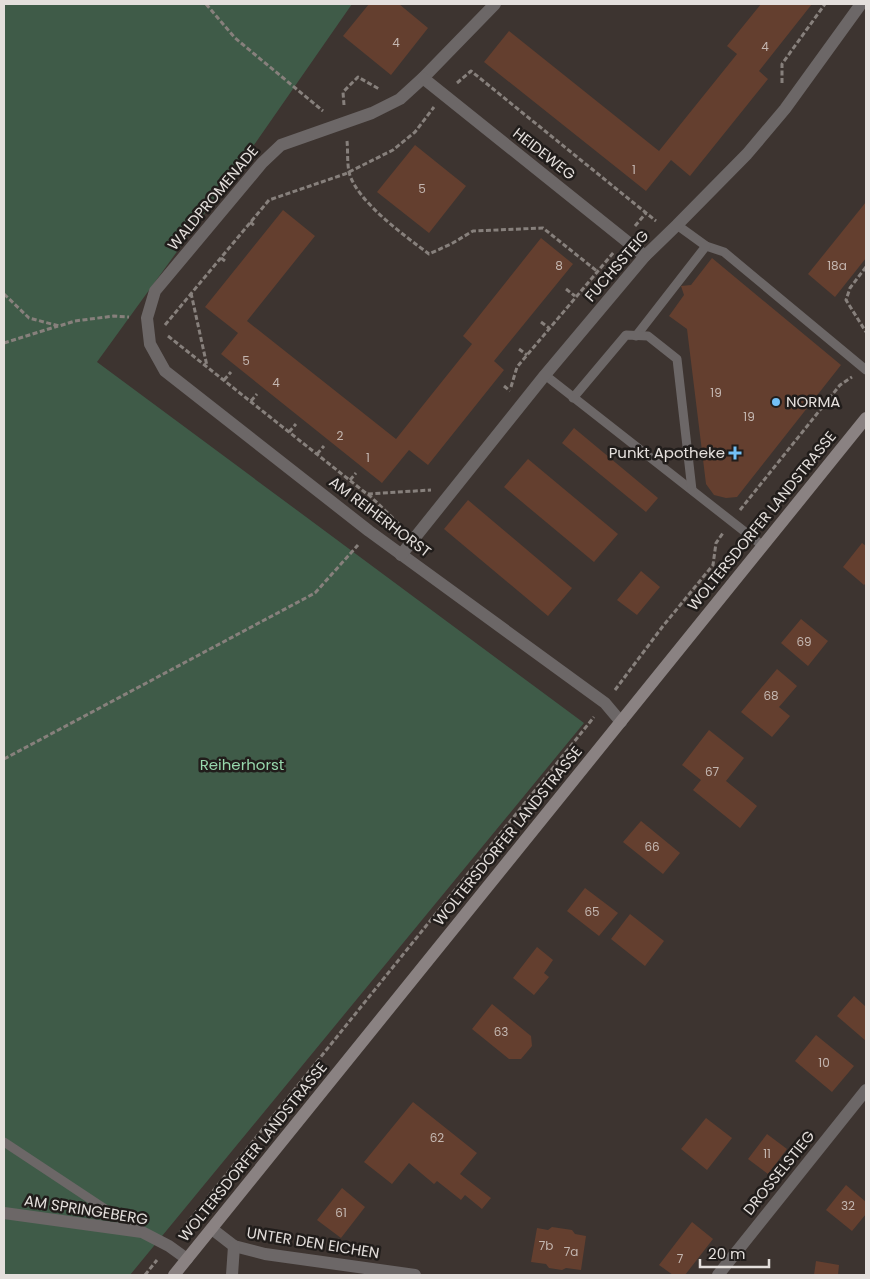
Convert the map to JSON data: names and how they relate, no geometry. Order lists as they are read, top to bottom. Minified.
{"streets":{"main road":["WOLTERSDORFER LANDSTRASSE"],"street":["HEIDEWEG","WALDPROMENADE","FUCHSSTEIG","AM REIHERHORST","DROSSELSTIEG","AM SPRINGEBERG","UNTER DEN EICHEN"]},"crossings":[["HEIDEWEG","WALDPROMENADE"],["HEIDEWEG","FUCHSSTEIG"],["WALDPROMENADE","AM REIHERHORST"],["FUCHSSTEIG","AM REIHERHORST"],["AM REIHERHORST","WOLTERSDORFER LANDSTRASSE"],["WOLTERSDORFER LANDSTRASSE","AM SPRINGEBERG"],["WOLTERSDORFER LANDSTRASSE","UNTER DEN EICHEN"]],"parks":["Reiherhorst"],"places":{"other":["NORMA"],"health":["Punkt Apotheke"]},"house_numbers":["4","4","1","5","8","18a","5","4","19","19","2","1","69","68","67","66","65","63","10","62","11","32","61","7b","7a","7"],"scale_bar":"20 m"}
